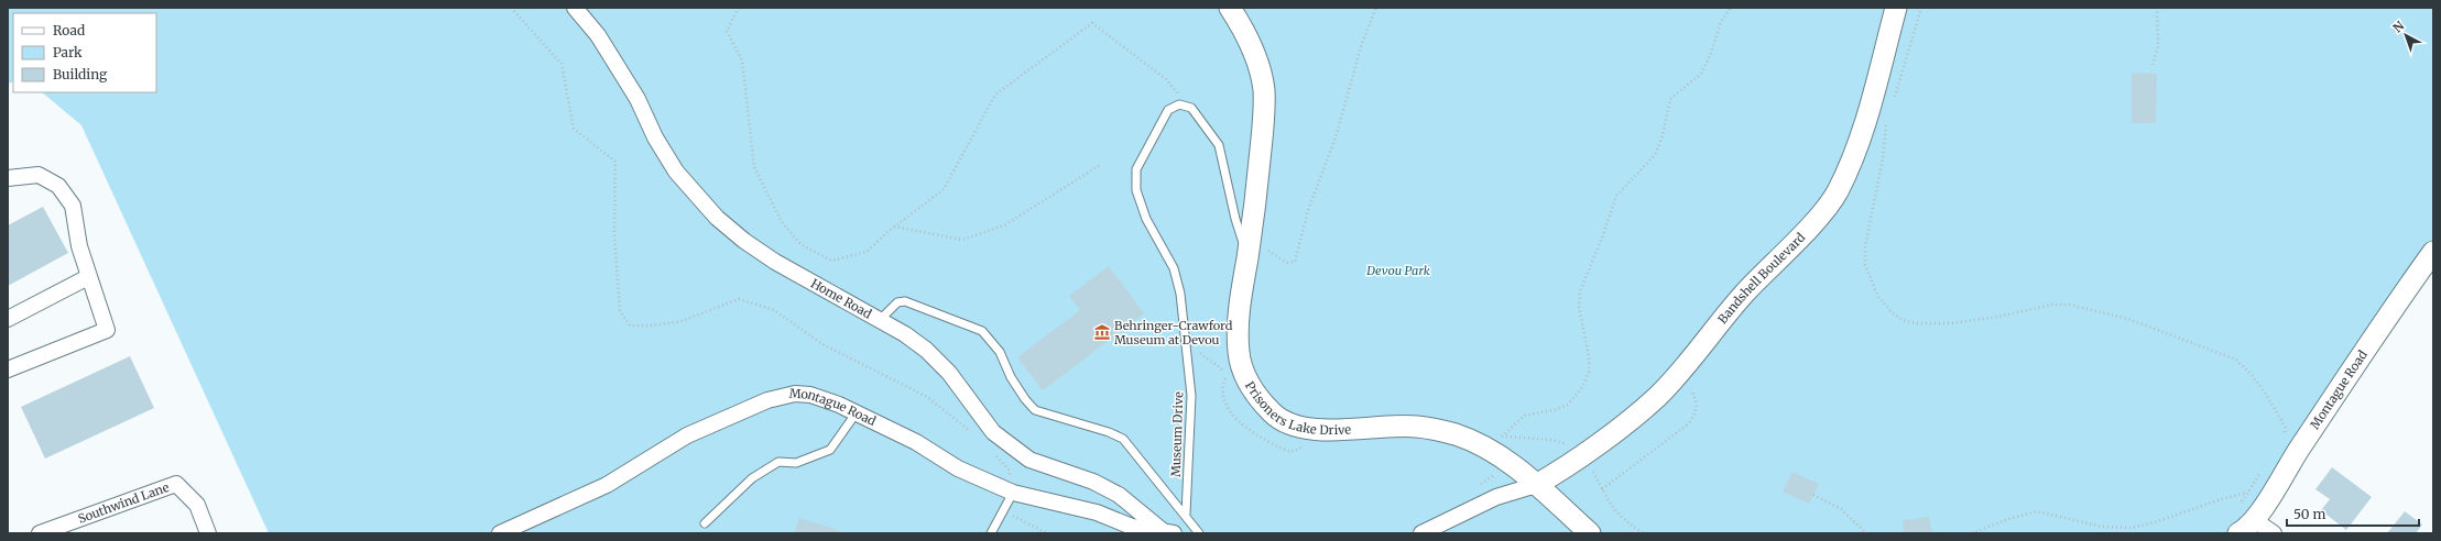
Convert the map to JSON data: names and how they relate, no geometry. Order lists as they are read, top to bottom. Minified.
{"streets":{"street":["Bandshell Boulevard","Home Road","Montague Road","Prisoners Lake Drive","Southwind Lane"],"lane":["Museum Drive"]},"crossings":[["Bandshell Boulevard","Prisoners Lake Drive"],["Home Road","Montague Road"]],"parks":["Devou Park"],"places":{"museum":["Behringer-Crawford Museum at Devou"]},"legend":["Road","Park","Building"],"scale_bar":"50 m","north":"top left"}
